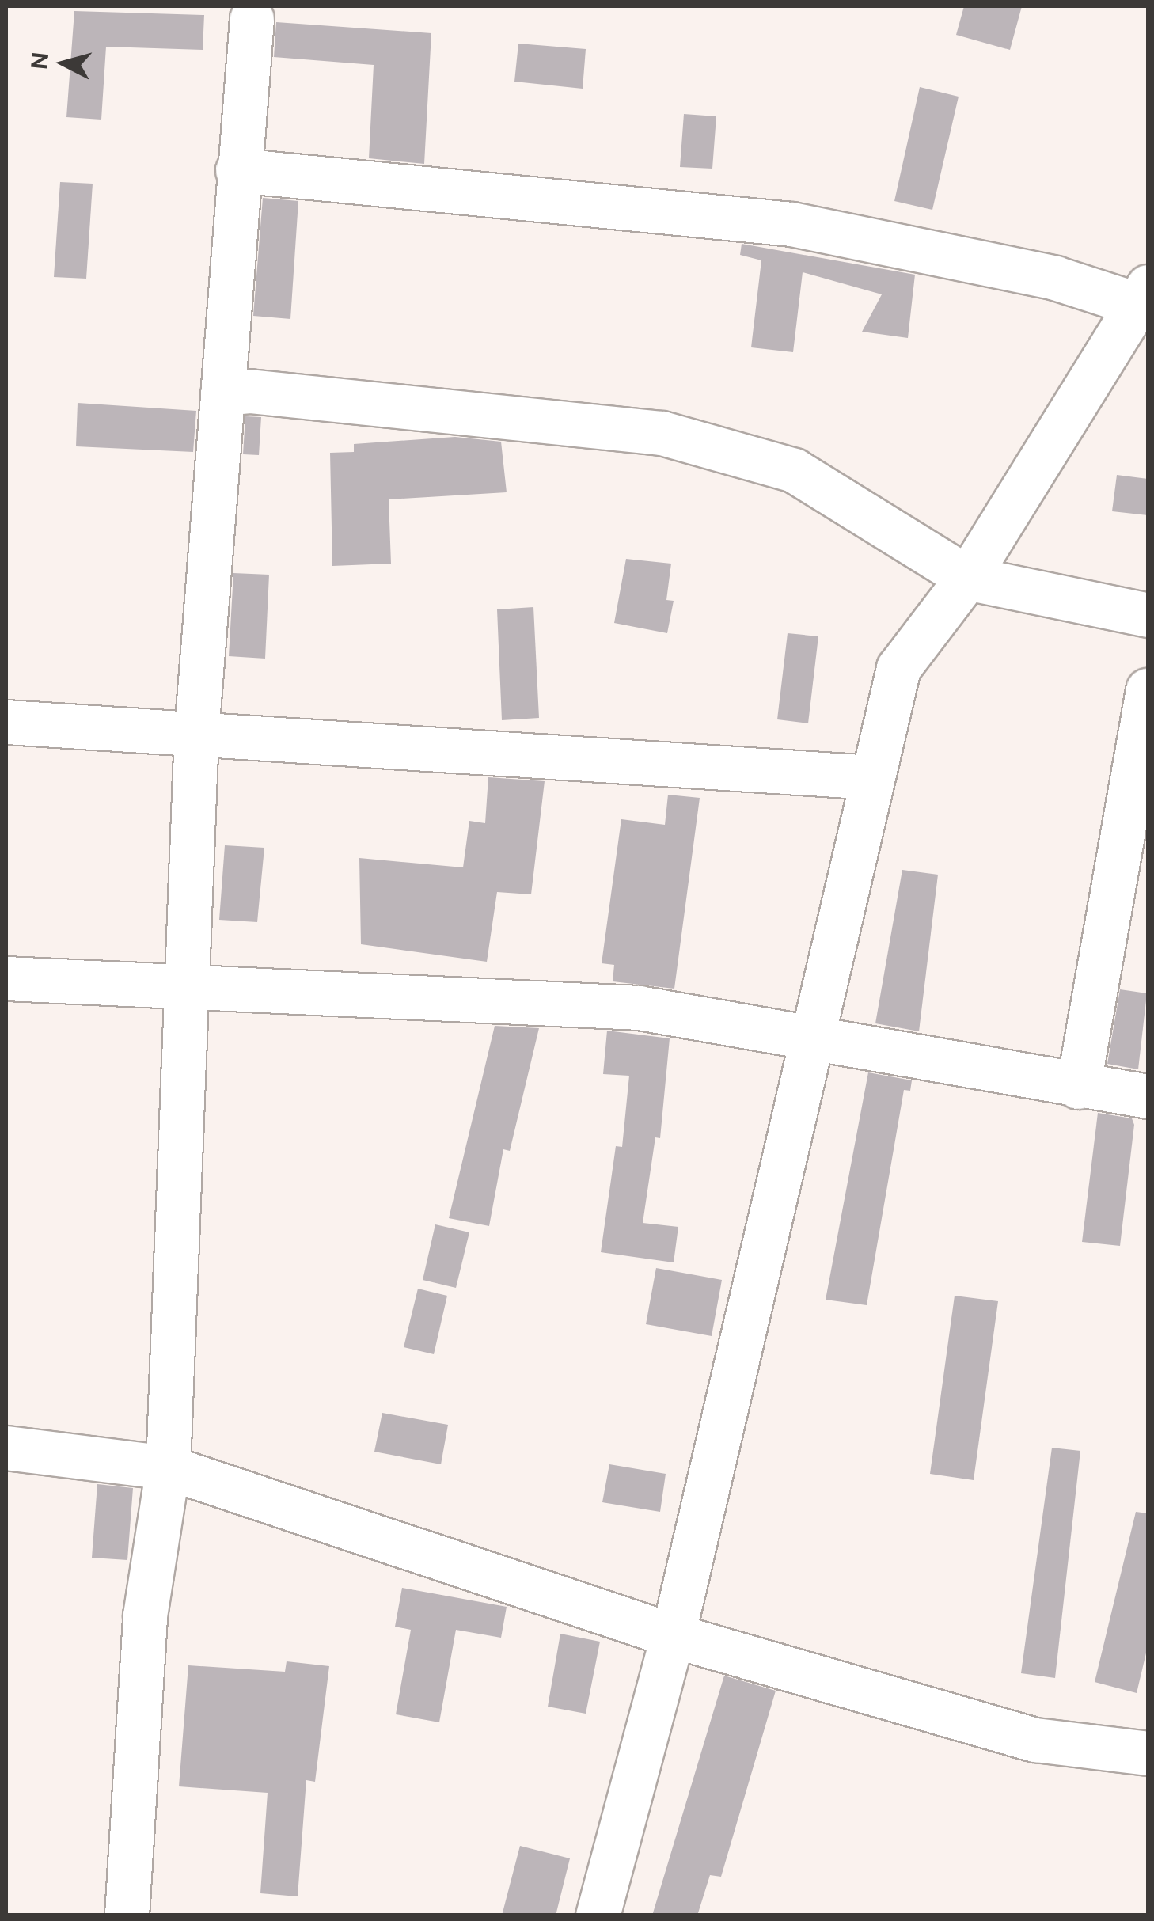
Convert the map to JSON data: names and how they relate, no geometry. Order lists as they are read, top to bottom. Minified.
{"north":"left"}
